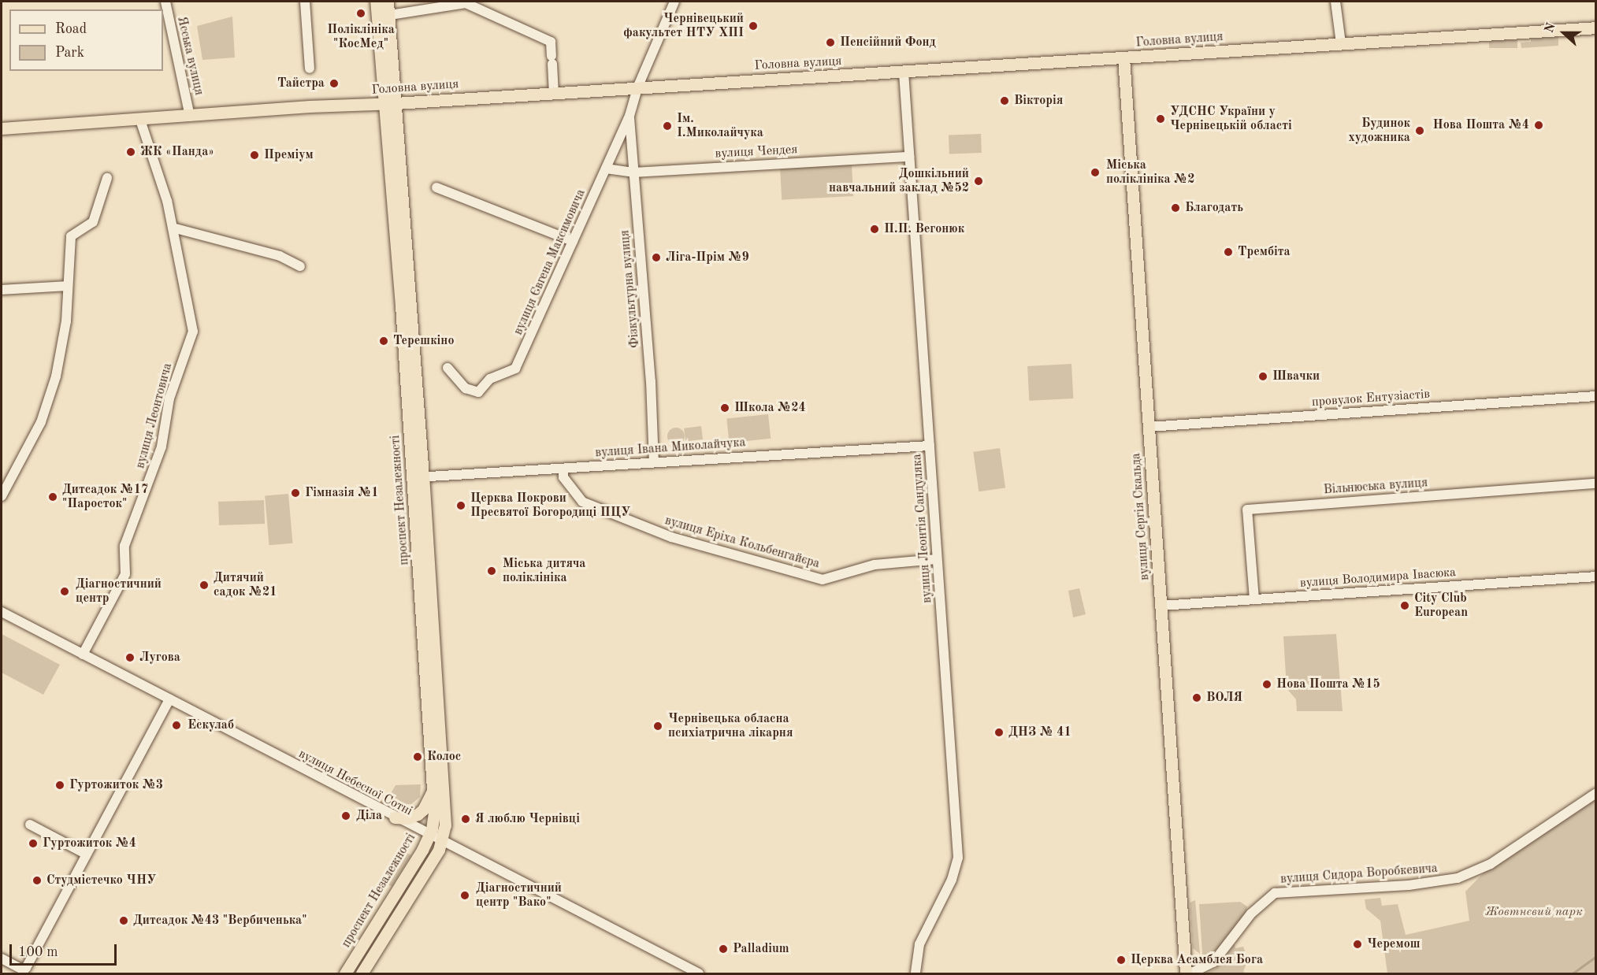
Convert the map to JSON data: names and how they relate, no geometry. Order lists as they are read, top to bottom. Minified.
{"streets":{"main road":["Головна вулиця","проспект Незалежності","вулиця Сергія Скальда"],"street":["Ясська вулиця","вулиця Чендея","вулиця Євгена Максимовича","Фізкультурна вулиця","провулок Ентузіастів","вулиця Леонтовича","вулиця Івана Миколайчука","Вільнюська вулиця","вулиця Леонтія Сандуляка","вулиця Еріха Кольбенгайєра","вулиця Володимира Івасюка","вулиця Небесної Сотні","вулиця Сидора Воробкевича"]},"crossings":[["Головна вулиця","Ясська вулиця"],["Головна вулиця","вулиця Євгена Максимовича"],["Головна вулиця","вулиця Леонтовича"],["Головна вулиця","проспект Незалежності"],["Головна вулиця","вулиця Сергія Скальда"],["Головна вулиця","вулиця Леонтія Сандуляка"],["вулиця Чендея","вулиця Євгена Максимовича"],["вулиця Чендея","Фізкультурна вулиця"],["вулиця Чендея","вулиця Леонтія Сандуляка"],["вулиця Євгена Максимовича","Фізкультурна вулиця"],["Фізкультурна вулиця","вулиця Івана Миколайчука"],["провулок Ентузіастів","вулиця Сергія Скальда"],["вулиця Леонтовича","вулиця Небесної Сотні"],["вулиця Івана Миколайчука","проспект Незалежності"],["вулиця Івана Миколайчука","вулиця Леонтія Сандуляка"],["вулиця Івана Миколайчука","вулиця Еріха Кольбенгайєра"],["Вільнюська вулиця","вулиця Володимира Івасюка"],["проспект Незалежності","вулиця Небесної Сотні"],["вулиця Сергія Скальда","вулиця Володимира Івасюка"],["вулиця Леонтія Сандуляка","вулиця Еріха Кольбенгайєра"]],"parks":["Жовтневий парк"],"places":["Поліклініка \"КосМед\"","Чернівецький факультет НТУ ХПІ","Пенсійний Фонд","Тайстра","Вікторія","УДСНС України у Чернівецькій області","Нова Пошта №4","Ім. І.Миколайчука","Будинок художника","ЖК «Панда»","Преміум","Міська поліклініка №2","Дошкільний навчальний заклад №52","Благодать","П.П. Вегонюк","Трембіта","Ліга-Прім №9","Терешкіно","Швачки","Школа №24","Гімназія №1","Дитсадок №17 \"Паросток\"","Церква Покрови Пресвятої Богородиці ПЦУ","Міська дитяча поліклініка","Дитячий садок №21","Діагностичний центр","City Club European","Лугова","Нова Пошта №15","ВОЛЯ","Ескулаб","Чернівецька обласна психіатрична лікарня","ДНЗ № 41","Колос","Гуртожиток №3","Діла","Я люблю Чернівці","Гуртожиток №4","Студмістечко ЧНУ","Діагностичний центр \"Вако\"","Дитсадок №43 \"Вербиченька\"","Черемош","Palladium","Церква Асамблея Бога"],"legend":["Road","Park"],"scale_bar":"100 m","north":"left"}
